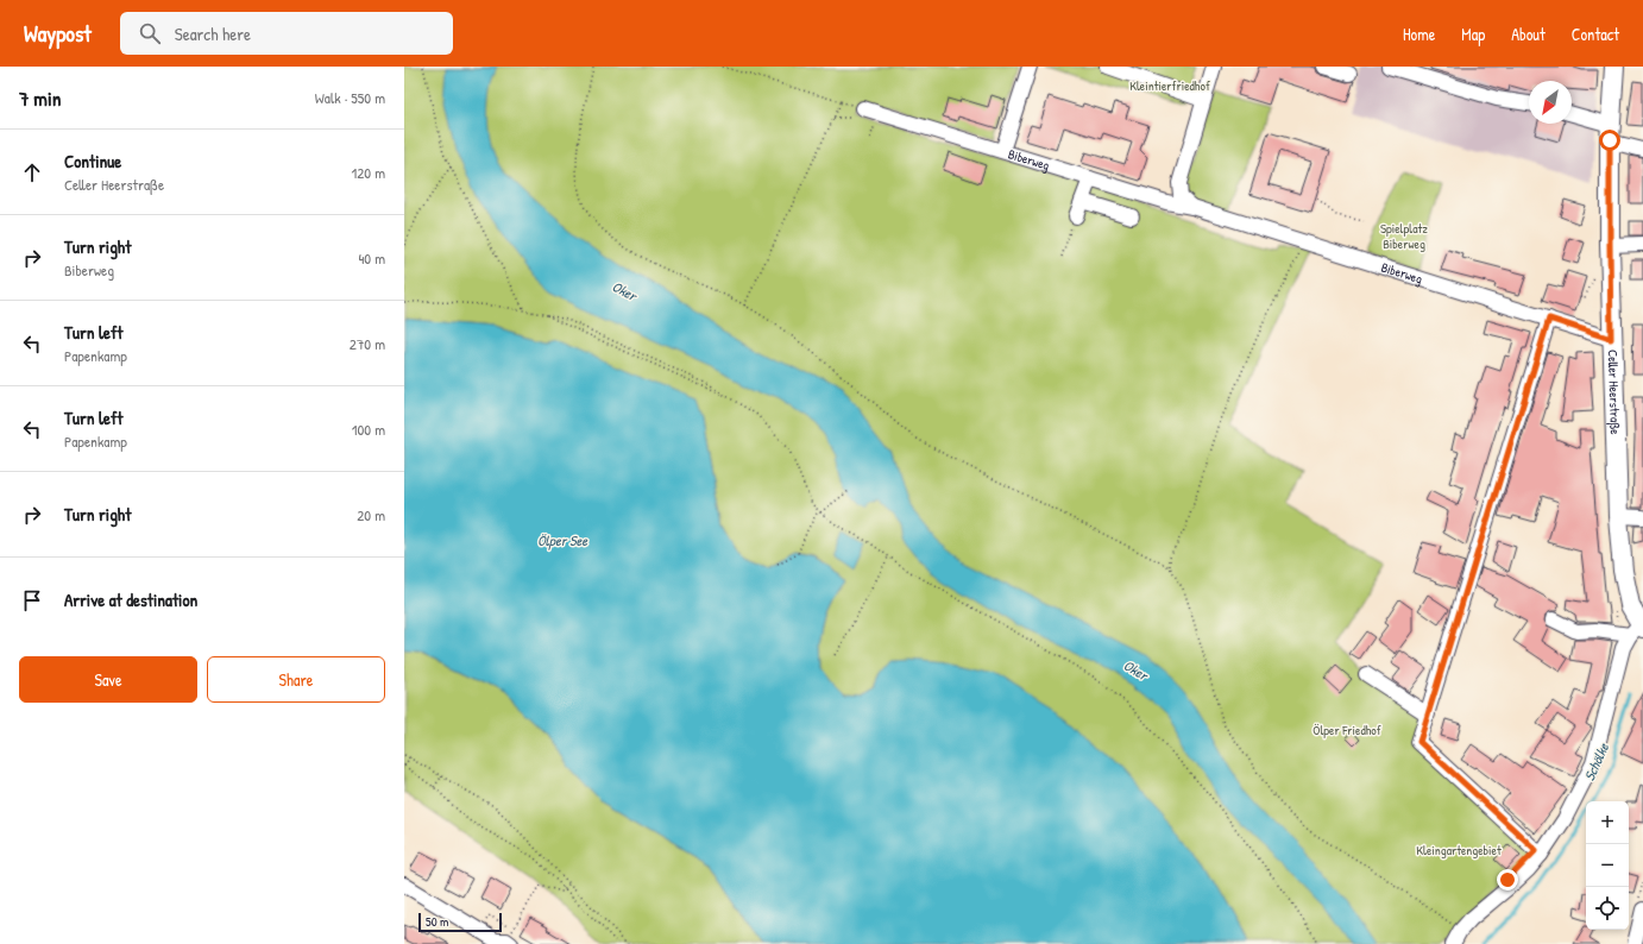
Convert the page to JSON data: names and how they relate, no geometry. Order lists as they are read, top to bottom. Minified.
{"streets":{"main road":["Celler Heerstraße"],"street":["Biberweg"]},"crossings":[["Biberweg","Celler Heerstraße"]],"water":["Oker","Ölper See","Schölke"],"parks":["Kleintierfriedhof","Spielplatz Biberweg","Ölper Friedhof","Kleingartengebiet"],"scale_bar":"50 m","north":"bottom left","page":{"header":"Waypost","search":"Search here","nav":["Home","Map","About","Contact"],"heading":["7 min","Walk · 550 m"],"list":[["Continue","Celler Heerstraße","120 m"],["Turn right","Biberweg","40 m"],["Turn left","Papenkamp","270 m"],["Turn left","Papenkamp","100 m"],["Turn right","20 m"],"Arrive at destination"],"buttons":["Save","Share"],"map_buttons":["+","−"],"scale":"50 m"}}
